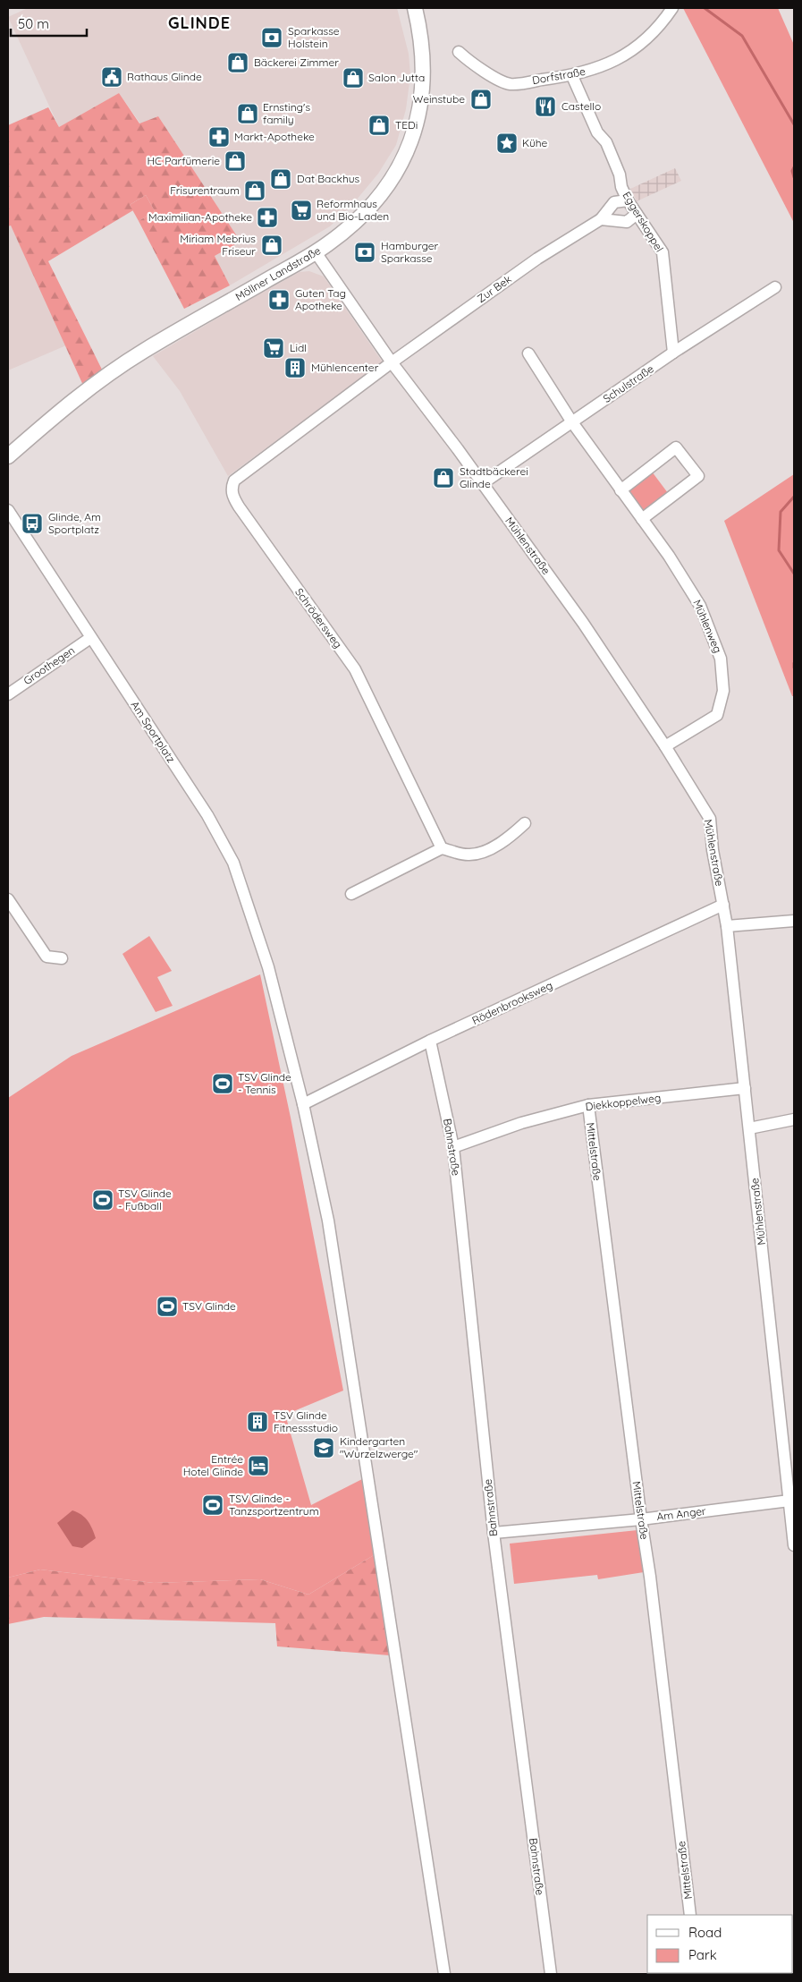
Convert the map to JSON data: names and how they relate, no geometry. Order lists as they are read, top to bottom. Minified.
{"streets":{"main road":["Möllner Landstraße"],"street":["Dorfstraße","Eggerskoppel","Zur Bek","Schulstraße","Mühlenstraße","Schrödersweg","Mühlenweg","Groothegen","Am Sportplatz","Rödenbrooksweg","Diekkoppelweg","Bahnstraße","Mittelstraße","Am Anger"]},"crossings":[["Dorfstraße","Eggerskoppel"],["Eggerskoppel","Zur Bek"],["Eggerskoppel","Schulstraße"],["Möllner Landstraße","Mühlenstraße"],["Zur Bek","Mühlenstraße"],["Zur Bek","Schrödersweg"],["Schulstraße","Mühlenstraße"],["Schulstraße","Mühlenweg"],["Mühlenstraße","Schrödersweg"],["Mühlenstraße","Mühlenweg"],["Mühlenstraße","Rödenbrooksweg"],["Mühlenstraße","Diekkoppelweg"],["Mühlenstraße","Am Anger"],["Groothegen","Am Sportplatz"],["Am Sportplatz","Rödenbrooksweg"],["Rödenbrooksweg","Bahnstraße"],["Diekkoppelweg","Bahnstraße"],["Diekkoppelweg","Mittelstraße"],["Bahnstraße","Am Anger"],["Mittelstraße","Am Anger"]],"districts":["GLINDE"],"places":{"bank":["Sparkasse Holstein","Hamburger Sparkasse"],"shop":["Bäckerei Zimmer","Salon Jutta","Weinstube","Ernsting's family","TEDi","HC Parfümerie","Dat Backhus","Frisurentraum","Miriam Mebrius Friseur","Stadtbäckerei Glinde"],"public building":["Rathaus Glinde"],"restaurant":["Castello"],"pharmacy":["Markt-Apotheke","Maximilian-Apotheke","Guten Tag Apotheke"],"place":["Kühe"],"supermarket":["Reformhaus und Bio-Laden","Lidl"],"building":["Mühlencenter","TSV Glinde Fitnessstudio"],"bus stop":["Glinde, Am Sportplatz"],"sports":["TSV Glinde - Tennis","TSV Glinde - Fußball","TSV Glinde","TSV Glinde - Tanzsportzentrum"],"school or university":["Kindergarten \"Wurzelzwerge\""],"hotel":["Entrée Hotel Glinde"]},"legend":["Road","Park"],"scale_bar":"50 m"}
